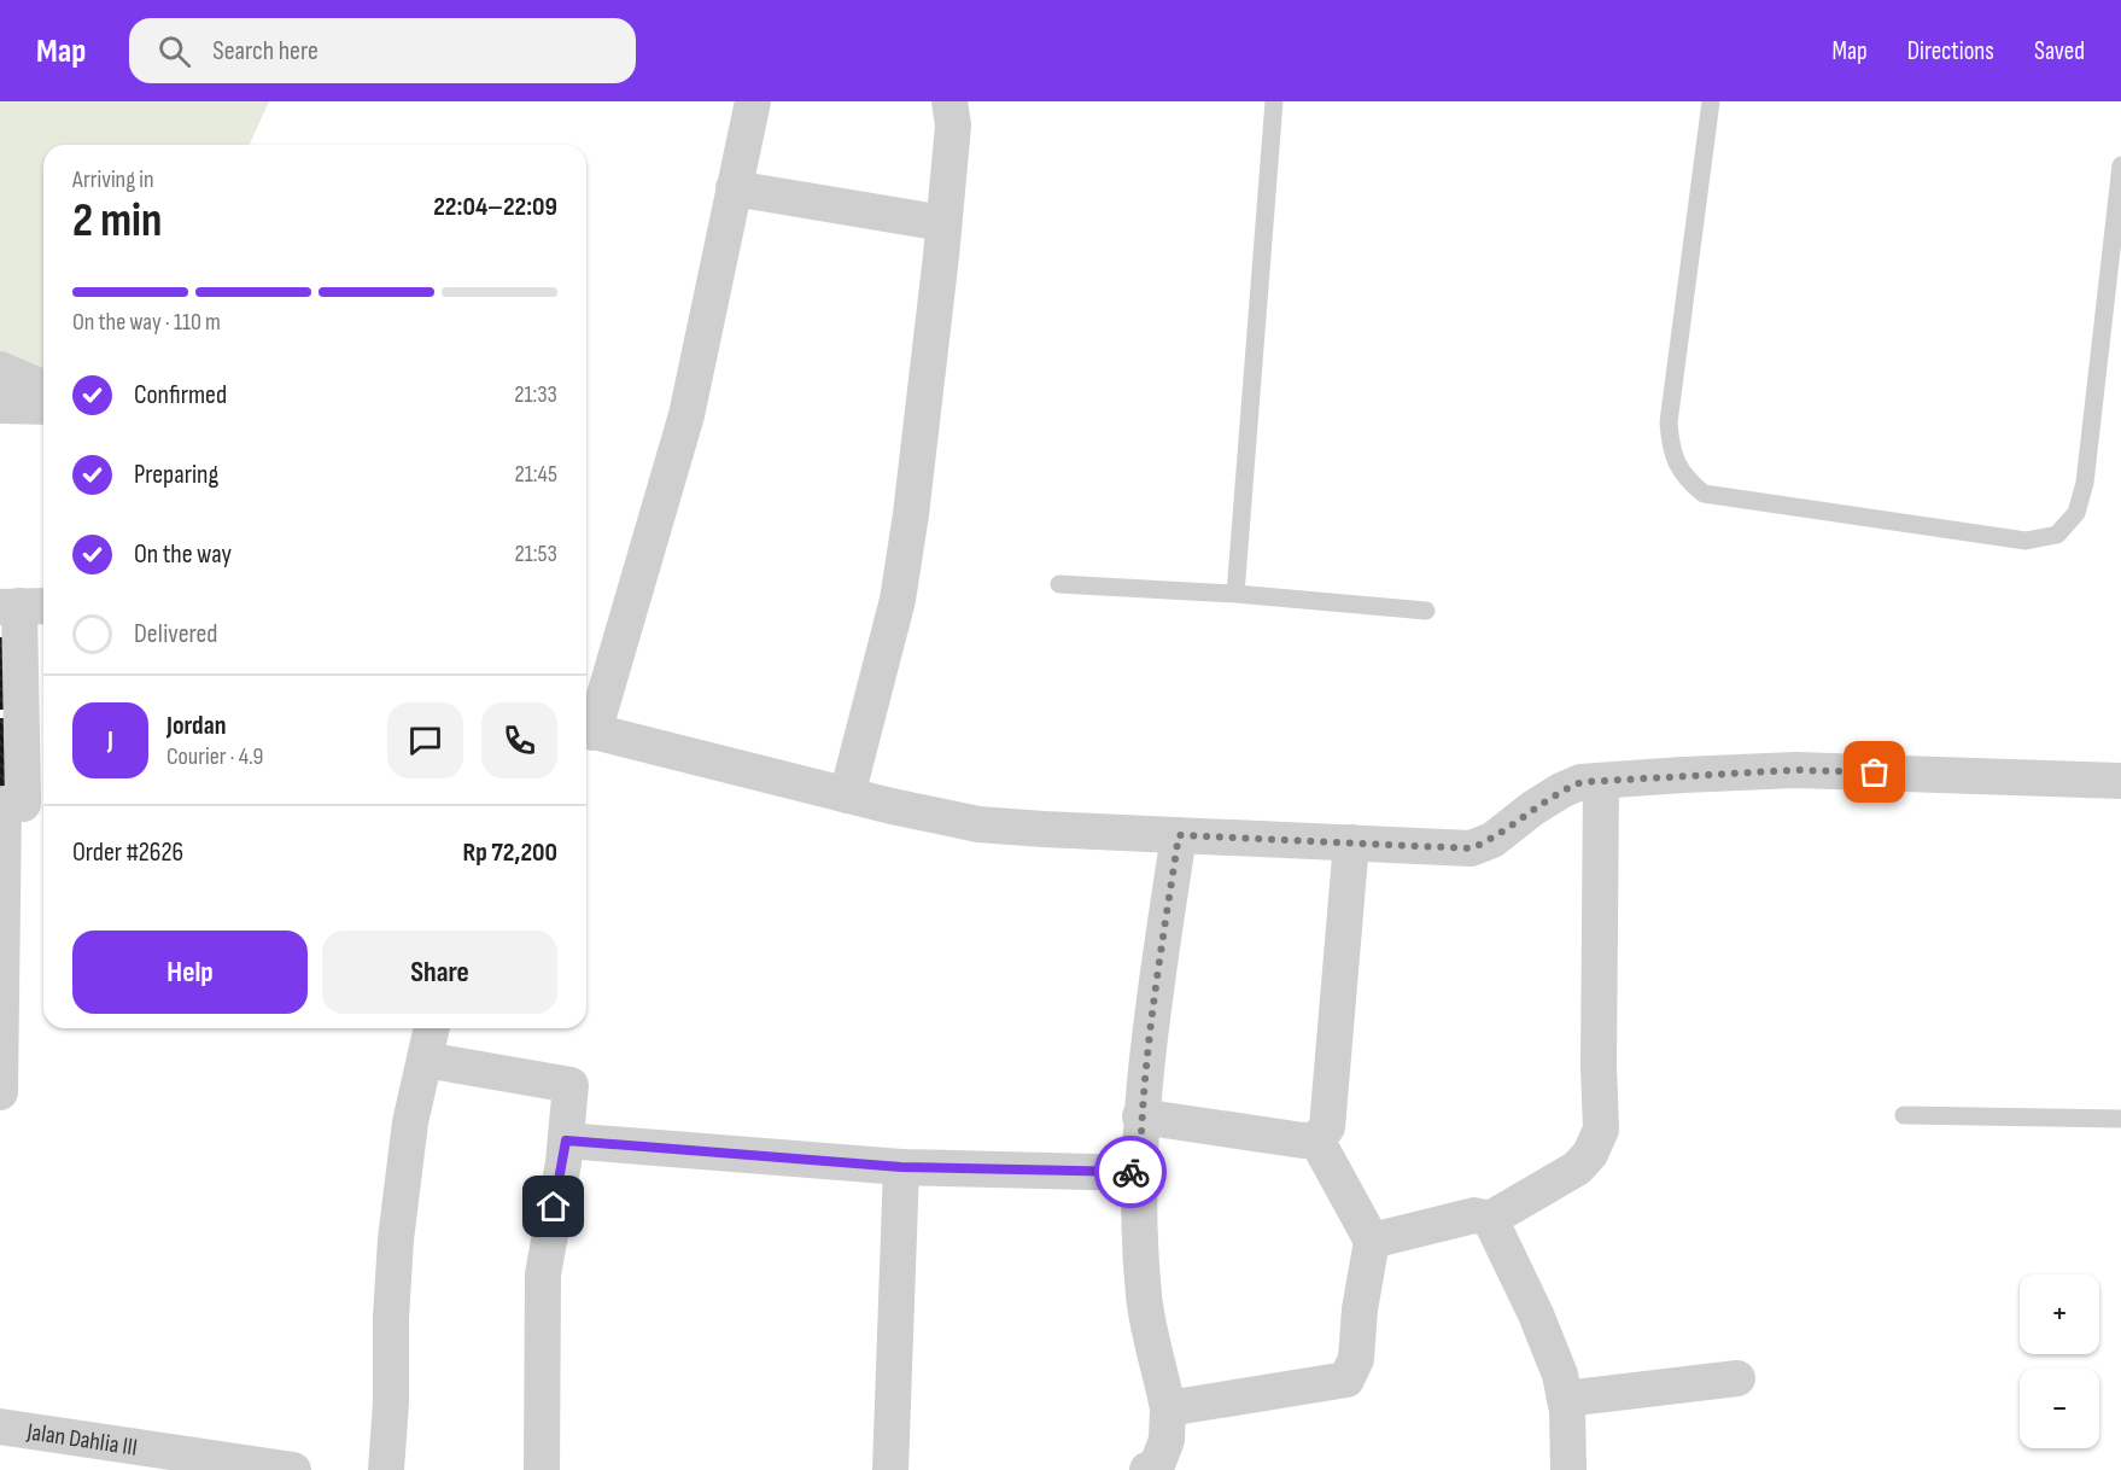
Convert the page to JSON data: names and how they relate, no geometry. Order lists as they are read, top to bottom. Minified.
{"streets":{"street":["Jalan Dahlia III"]},"page":{"header":"Map","search":"Search here","nav":["Map","Directions","Saved"],"heading":["2 min","Arriving in","22:04–22:09"],"panel":["Jordan","Courier · 4.9","Order #2626","Rp 72,200"],"bar":"On the way · 110 m","list":[["Confirmed","21:33"],["Preparing","21:45"],["On the way","21:53"],"Delivered"],"round":"J","buttons":["Help","Share"],"map_buttons":["+","−"]}}
